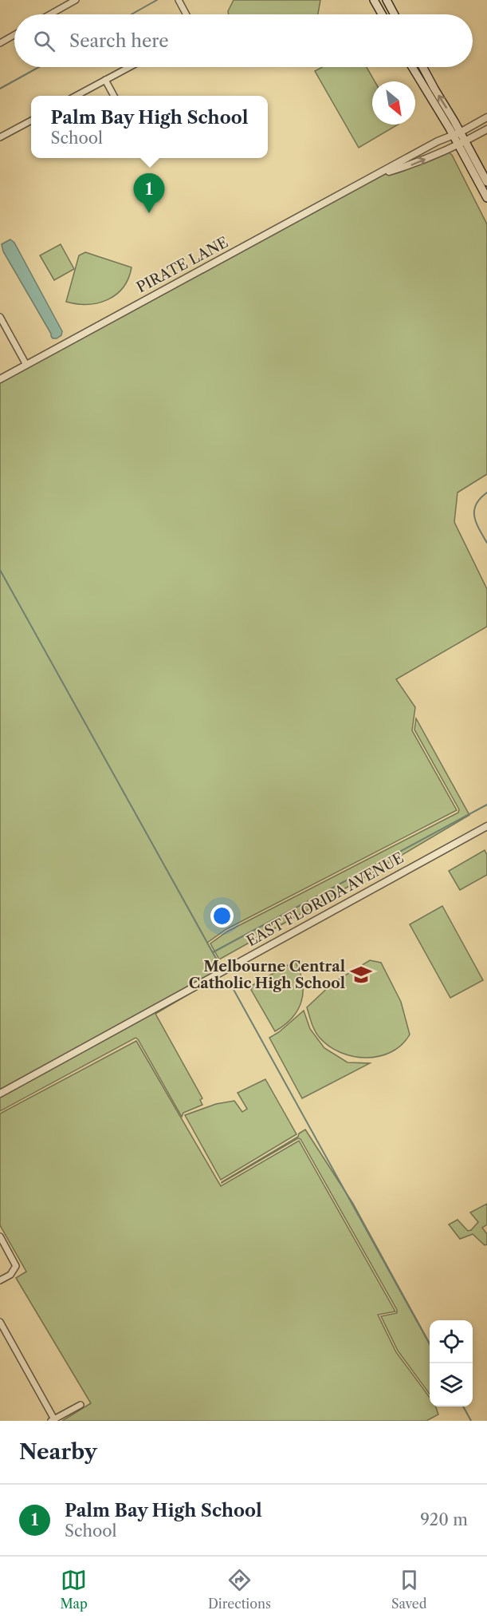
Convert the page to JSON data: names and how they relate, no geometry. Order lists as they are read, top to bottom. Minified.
{"streets":{"street":["PIRATE LANE","EAST FLORIDA AVENUE"]},"places":{"school or university":["Melbourne Central Catholic High School"]},"north":"bottom right","page":{"search":"Search here","popup":["Palm Bay High School","School"],"pins":"1","heading":"Nearby","list":[{"mark":"1","name":"Palm Bay High School","note":"School","value":"920 m"}],"nav":["Map","Directions","Saved"]}}
